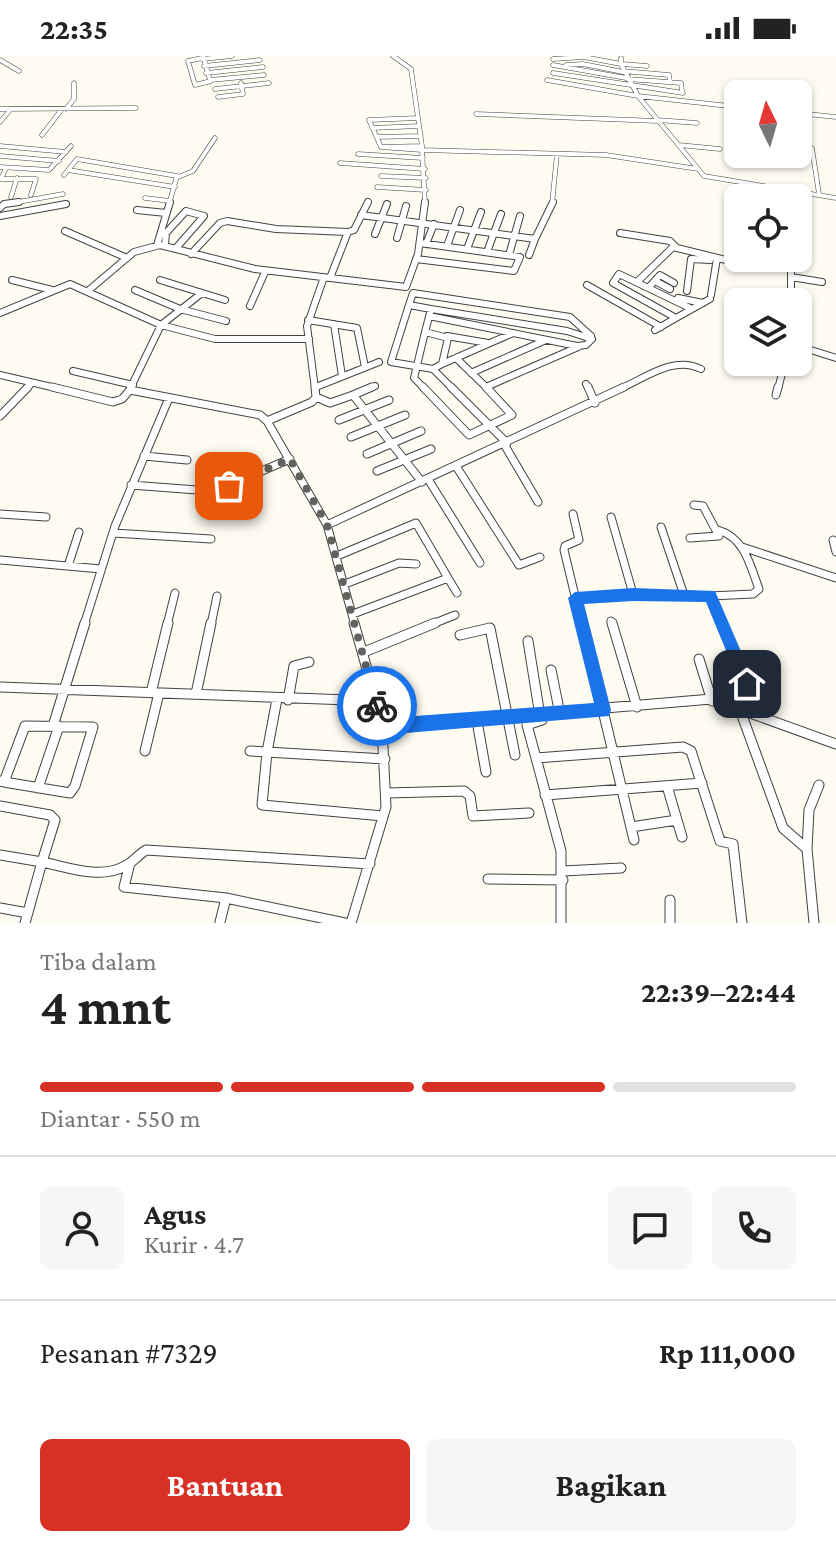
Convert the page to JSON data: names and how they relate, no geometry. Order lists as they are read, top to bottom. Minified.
{"north":"top","page":{"status":"22:35","heading":["4 mnt","Tiba dalam","22:39–22:44"],"panel":["Agus","Kurir · 4.7","Pesanan #7329","Rp 111,000"],"bar":"Diantar · 550 m","buttons":["Bantuan","Bagikan"]}}
